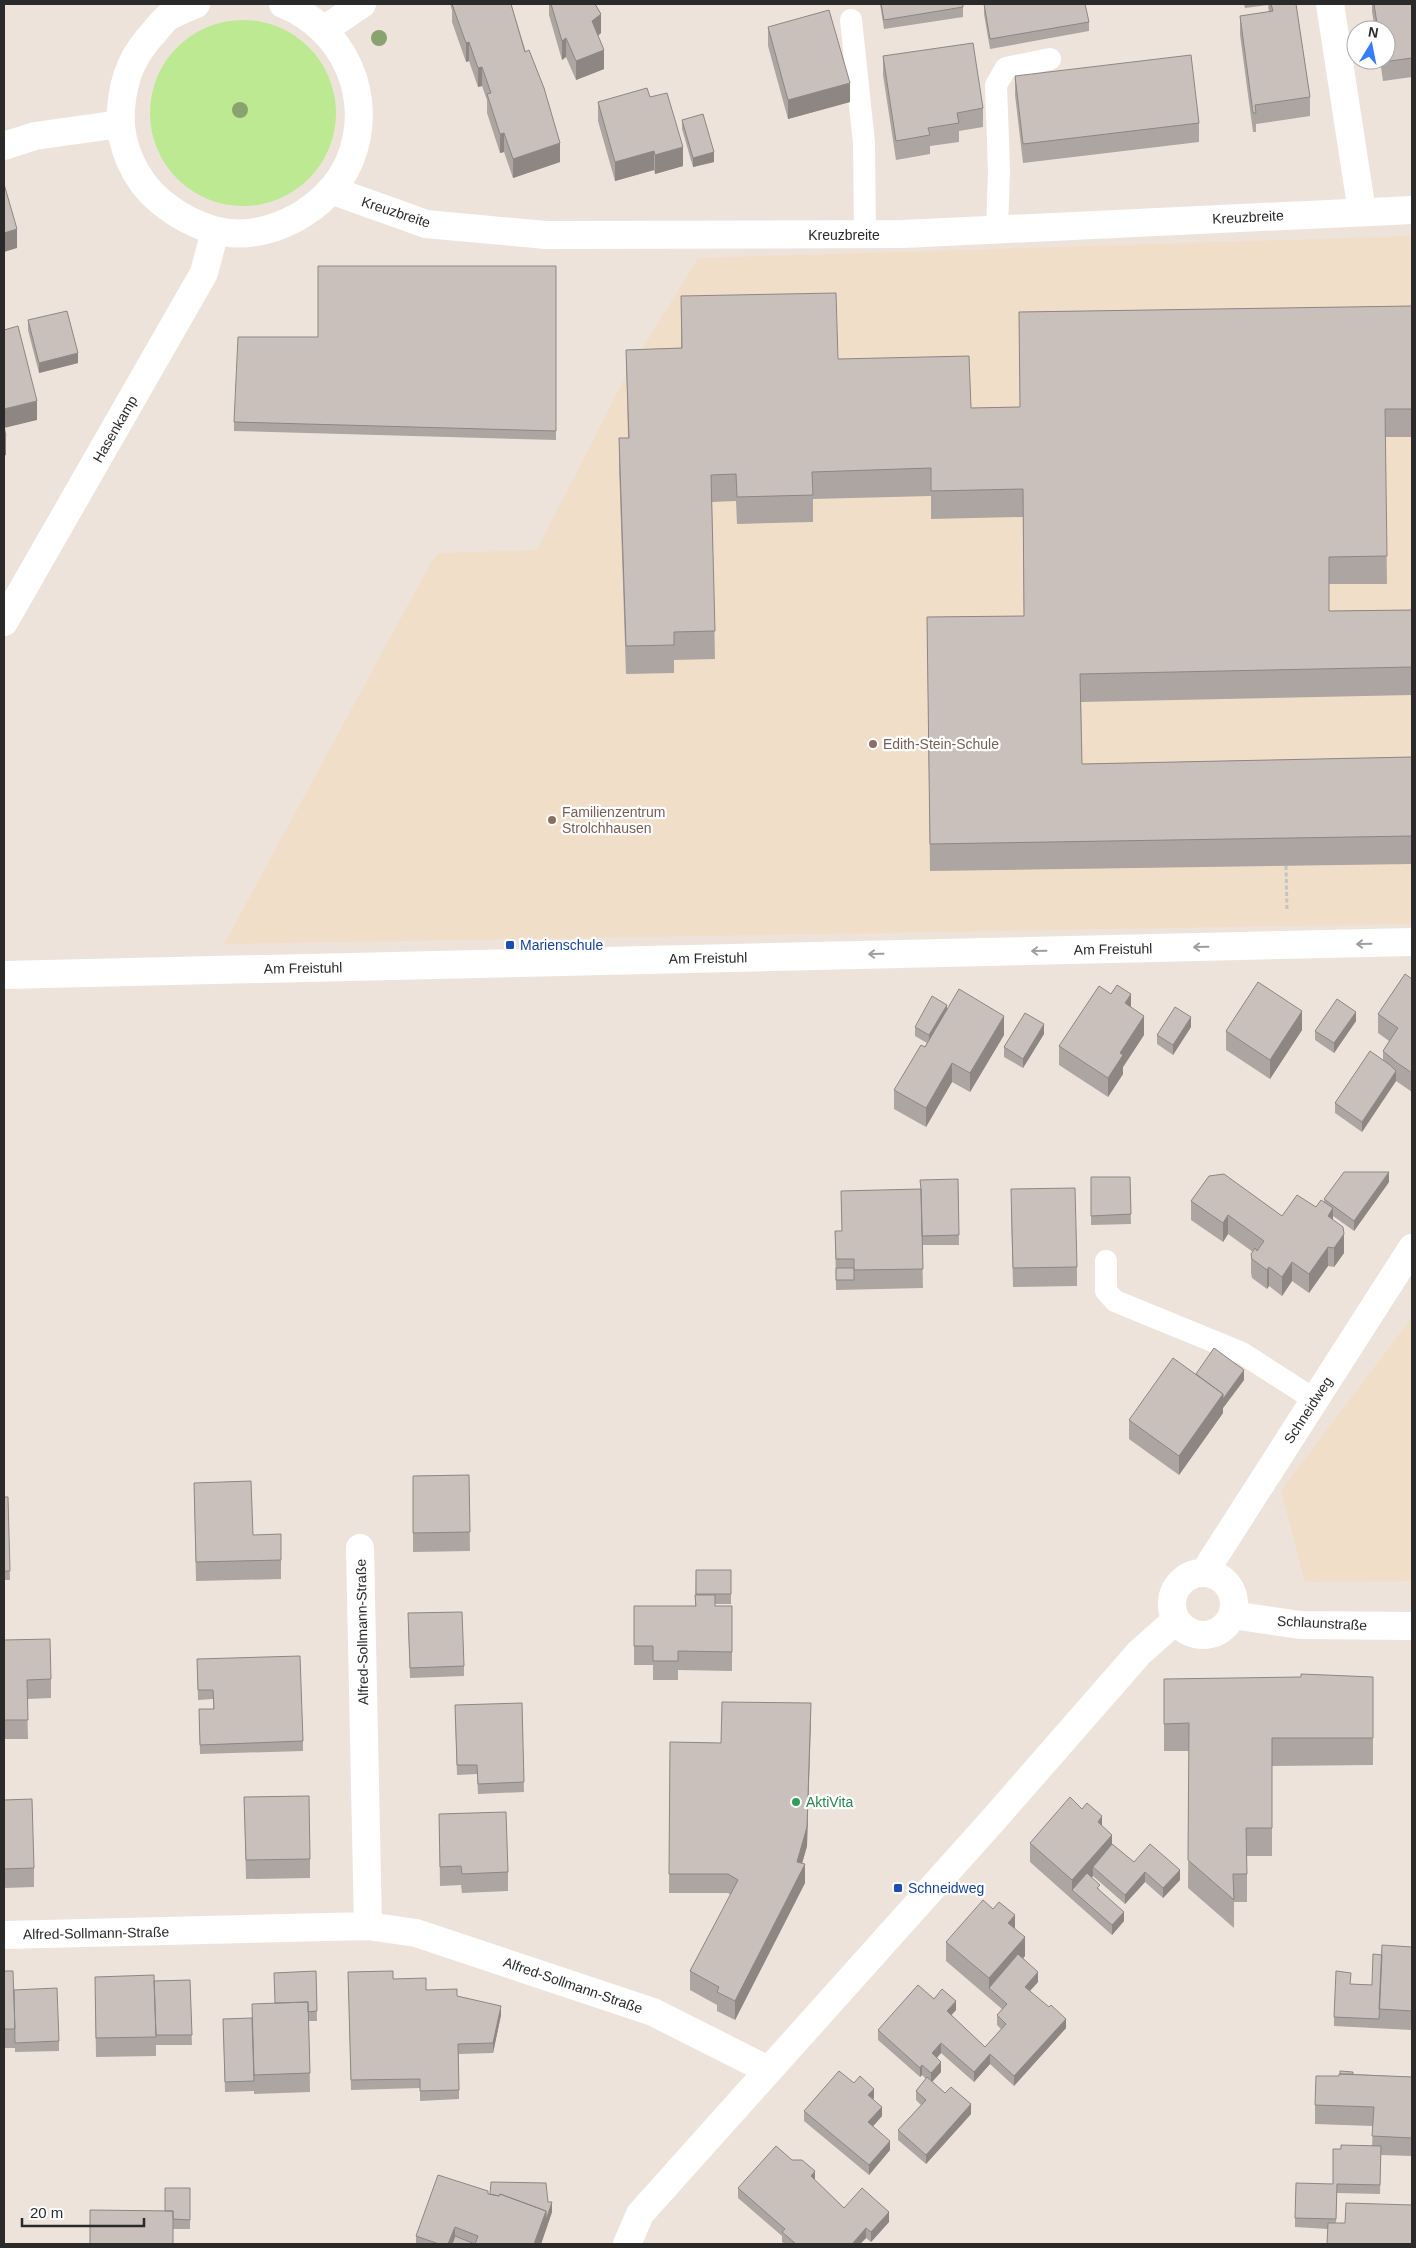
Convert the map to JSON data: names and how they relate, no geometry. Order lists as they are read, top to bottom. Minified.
{"streets":{"street":["Kreuzbreite","Hasenkamp","Am Freistuhl","Schneidweg","Schlaunstraße","Alfred-Sollmann-Straße"]},"crossings":[["Schneidweg","Schlaunstraße"]],"one_way":["Am Freistuhl"],"places":{"other":["Edith-Stein-Schule","Familienzentrum Strolchhausen","AktiVita"],"transit":["Marienschule","Schneidweg"]},"scale_bar":"20 m","north":"top"}
